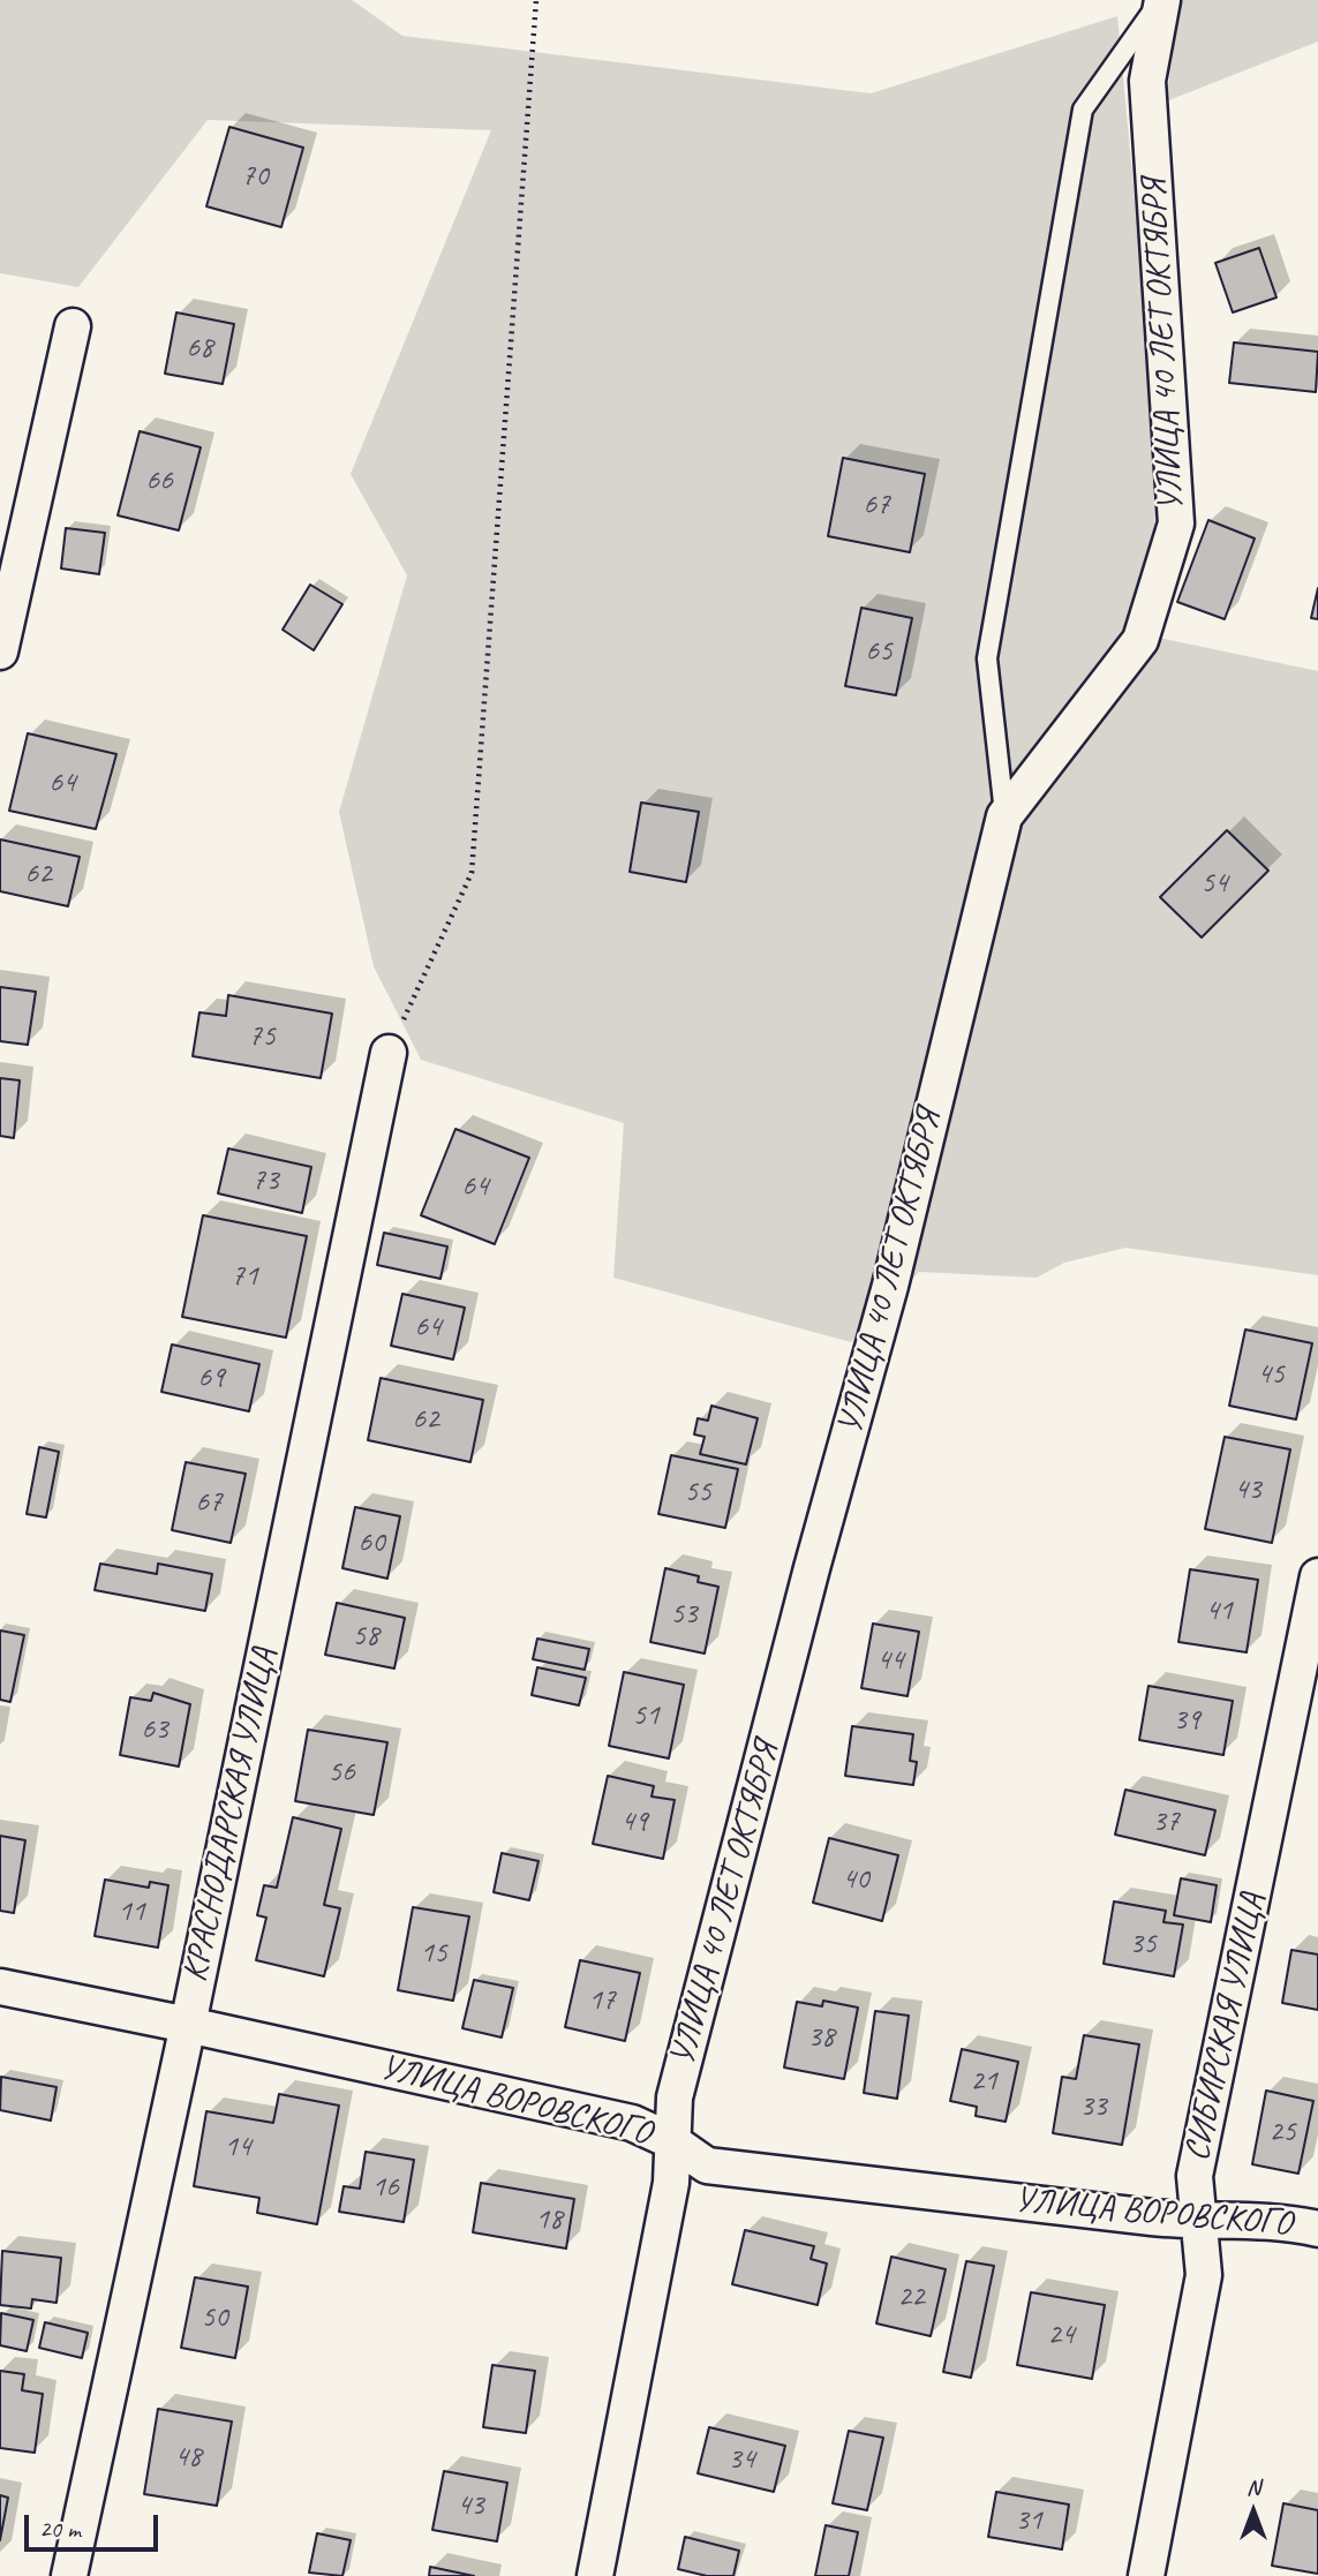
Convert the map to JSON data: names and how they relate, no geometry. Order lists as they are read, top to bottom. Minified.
{"streets":{"street":["УЛИЦА 40 ЛЕТ ОКТЯБРЯ","КРАСНОДАРСКАЯ УЛИЦА","СИБИРСКАЯ УЛИЦА","УЛИЦА ВОРОВСКОГО"]},"crossings":[["УЛИЦА 40 ЛЕТ ОКТЯБРЯ","УЛИЦА ВОРОВСКОГО"],["КРАСНОДАРСКАЯ УЛИЦА","УЛИЦА ВОРОВСКОГО"],["СИБИРСКАЯ УЛИЦА","УЛИЦА ВОРОВСКОГО"]],"house_numbers":["70","68","66","67","65","64","62","54","75","73","64","71","64","45","69","62","43","55","67","60","41","53","58","44","51","39","63","56","49","37","40","11","35","15","17","38","21","33","25","14","16","18","22","50","24","48","34","43","31"],"scale_bar":"20 m","north":"top"}
